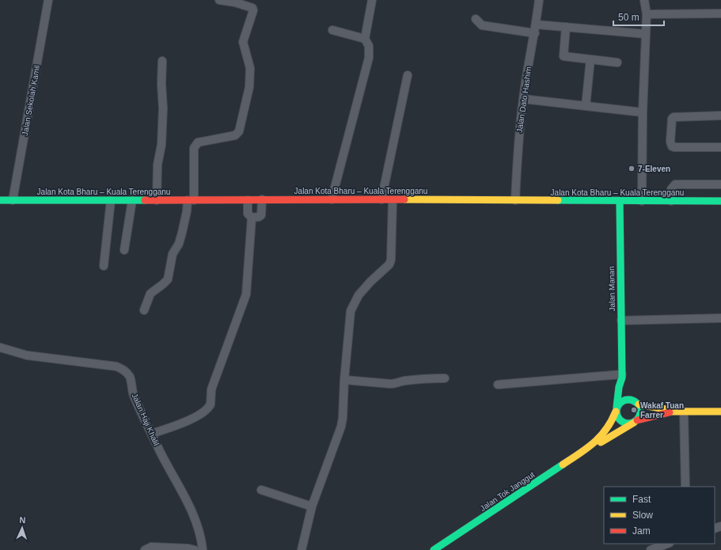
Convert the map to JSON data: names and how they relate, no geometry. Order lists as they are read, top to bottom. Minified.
{"streets":{"main road":["Jalan Kota Bharu – Kuala Terengganu","Jalan Manan","Jalan Tok Janggut"],"street":["Jalan Dato Hashim","Jalan Sekolah Kamil","Jalan Haji Khalil"]},"crossings":[["Jalan Dato Hashim","Jalan Kota Bharu – Kuala Terengganu"],["Jalan Sekolah Kamil","Jalan Kota Bharu – Kuala Terengganu"],["Jalan Kota Bharu – Kuala Terengganu","Jalan Manan"],["Jalan Manan","Jalan Tok Janggut"]],"places":["7-Eleven","Wakaf Tuan Farrer"],"legend":["Fast","Slow","Jam"],"scale_bar":"50 m","north":"top"}
